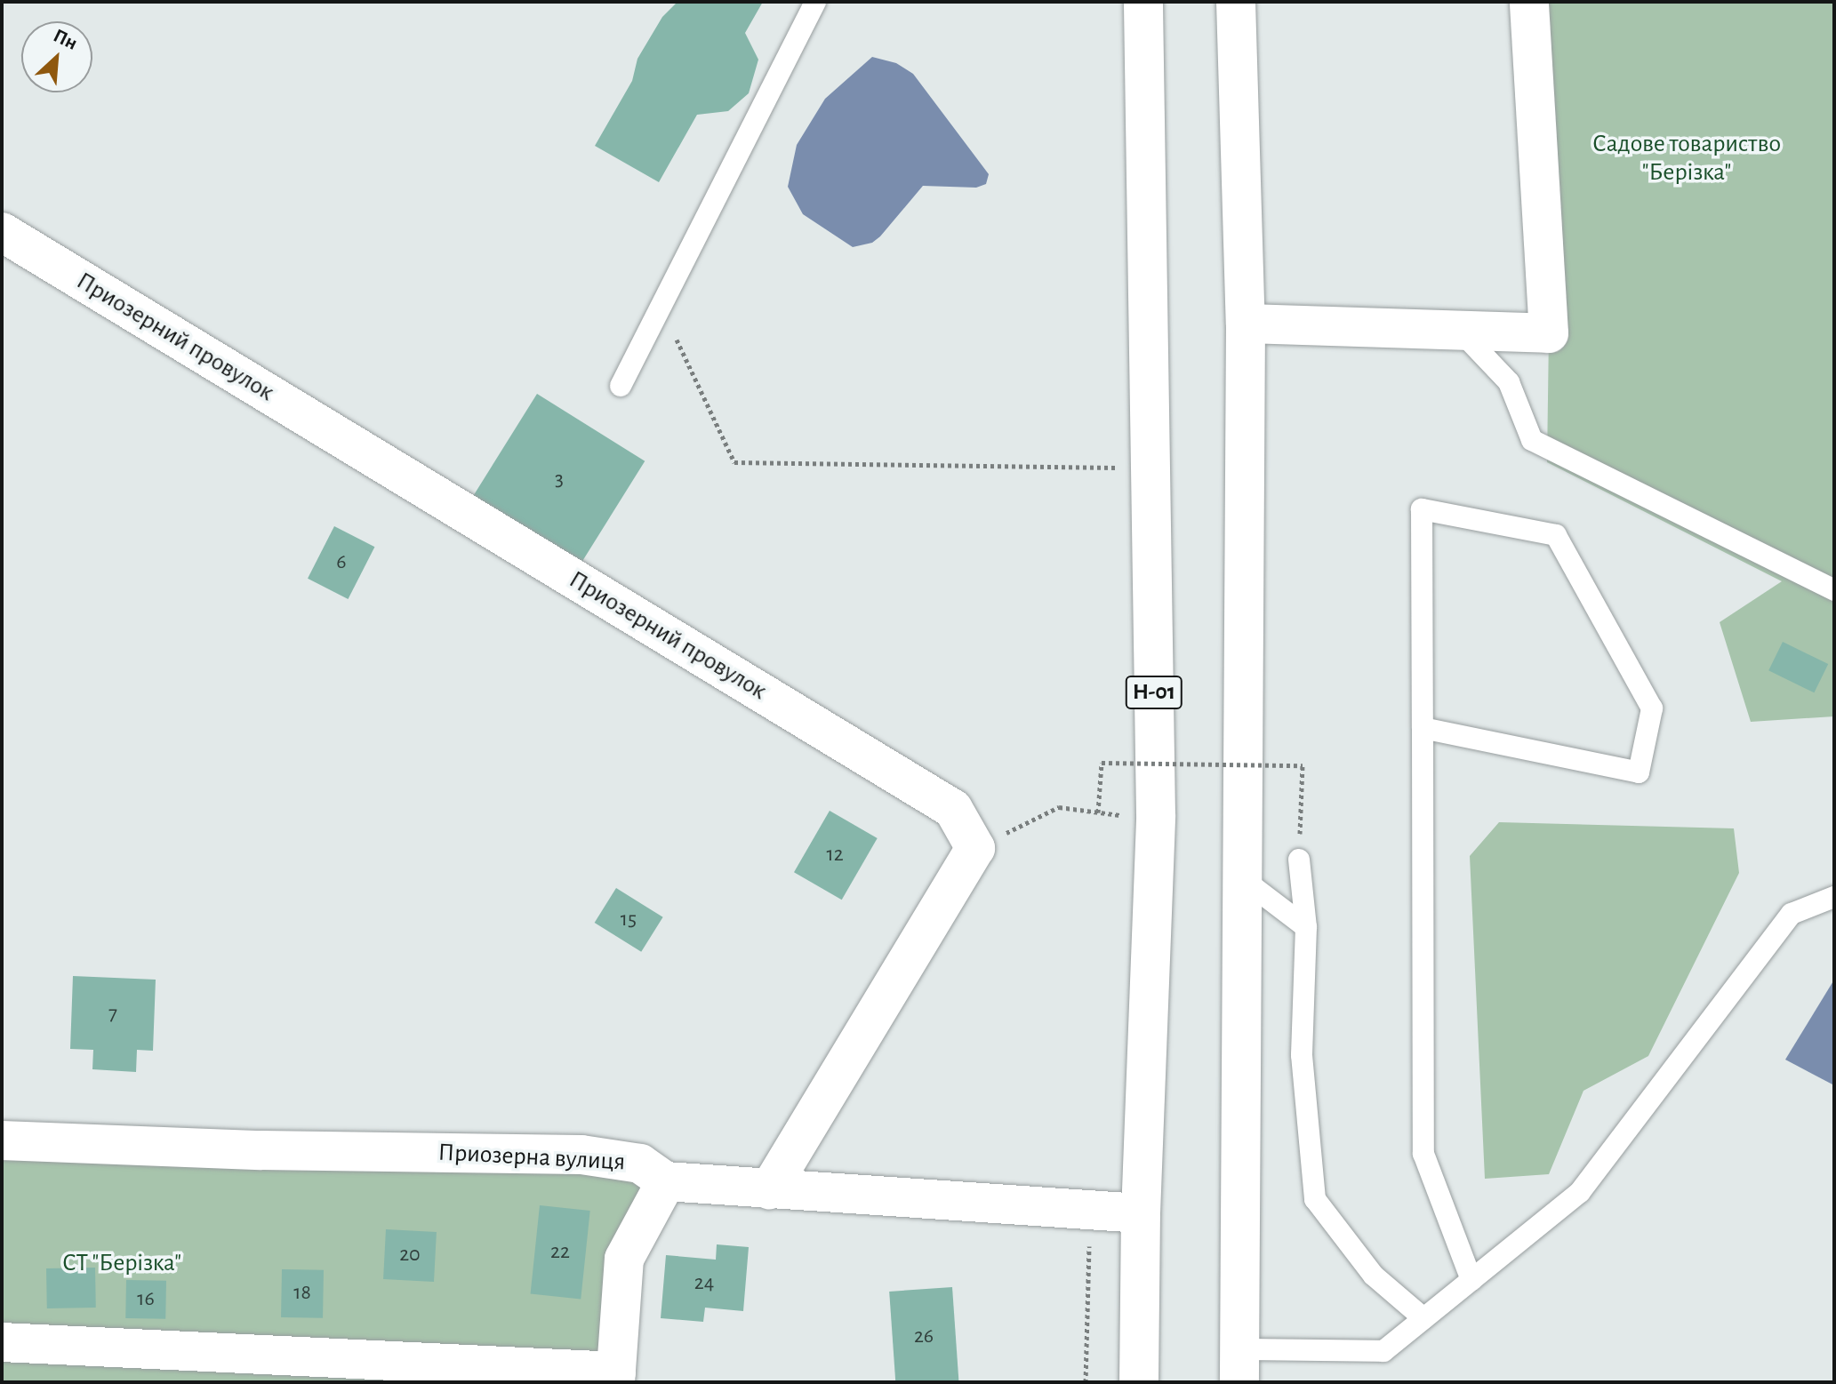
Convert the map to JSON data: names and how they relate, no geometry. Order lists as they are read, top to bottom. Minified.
{"streets":{"street":["Приозерний провулок","Н-01","Приозерна вулиця"]},"crossings":[["Н-01","Приозерна вулиця"]],"parks":["Садове товариство \"Берізка\"","СТ \"Берізка\""],"house_numbers":["3","6","12","15","7","22","20","24","18","16","26"],"north":"top right"}
